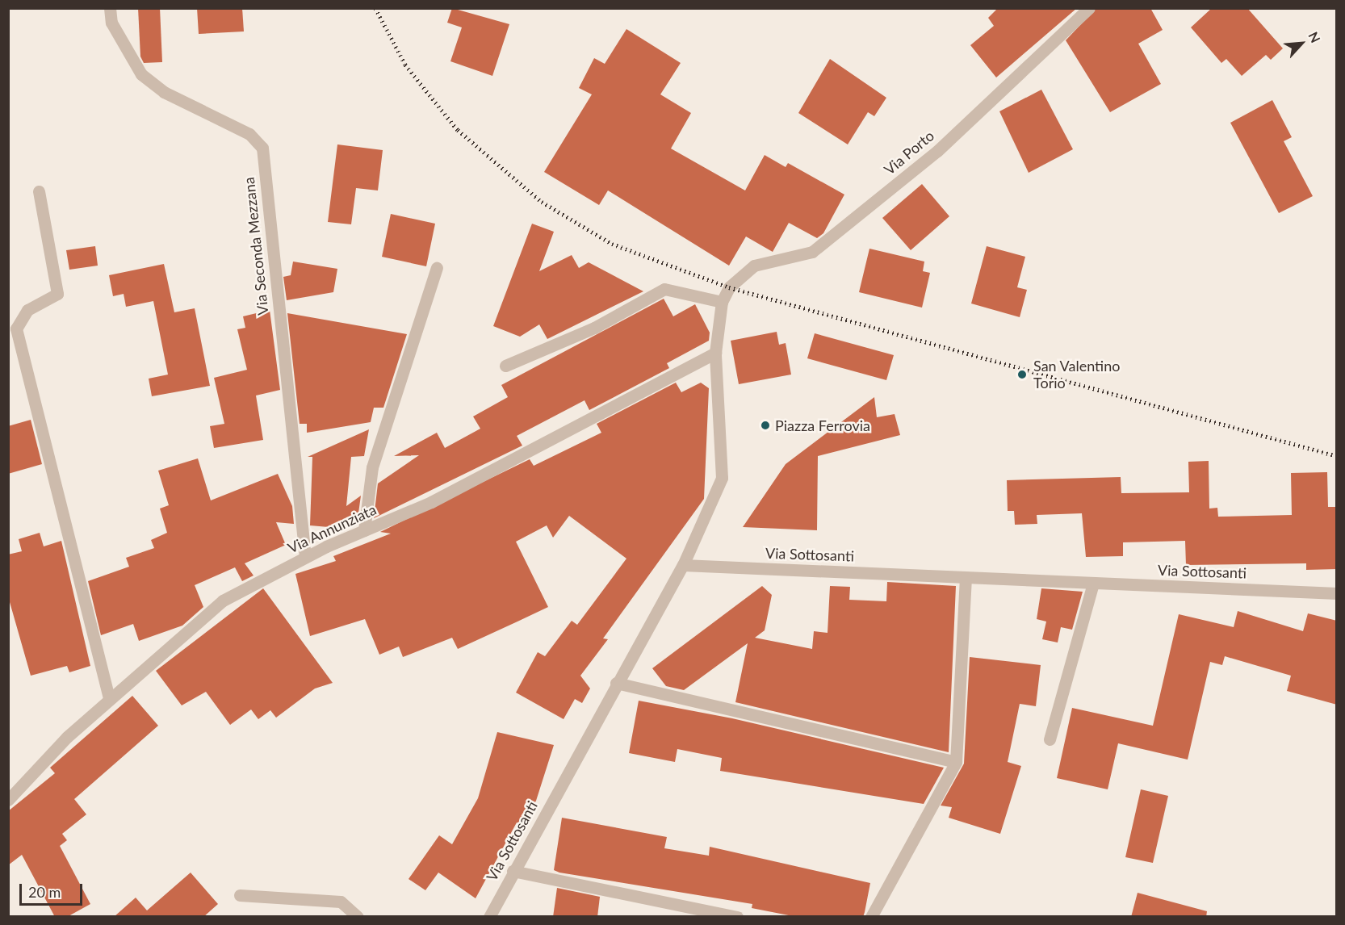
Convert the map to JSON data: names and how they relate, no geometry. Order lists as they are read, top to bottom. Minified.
{"streets":{"street":["Via Porto","Via Seconda Mezzana","Via Annunziata","Via Sottosanti"]},"crossings":[["Via Seconda Mezzana","Via Annunziata"]],"places":["San Valentino Torio","Piazza Ferrovia"],"scale_bar":"20 m","north":"top right"}
